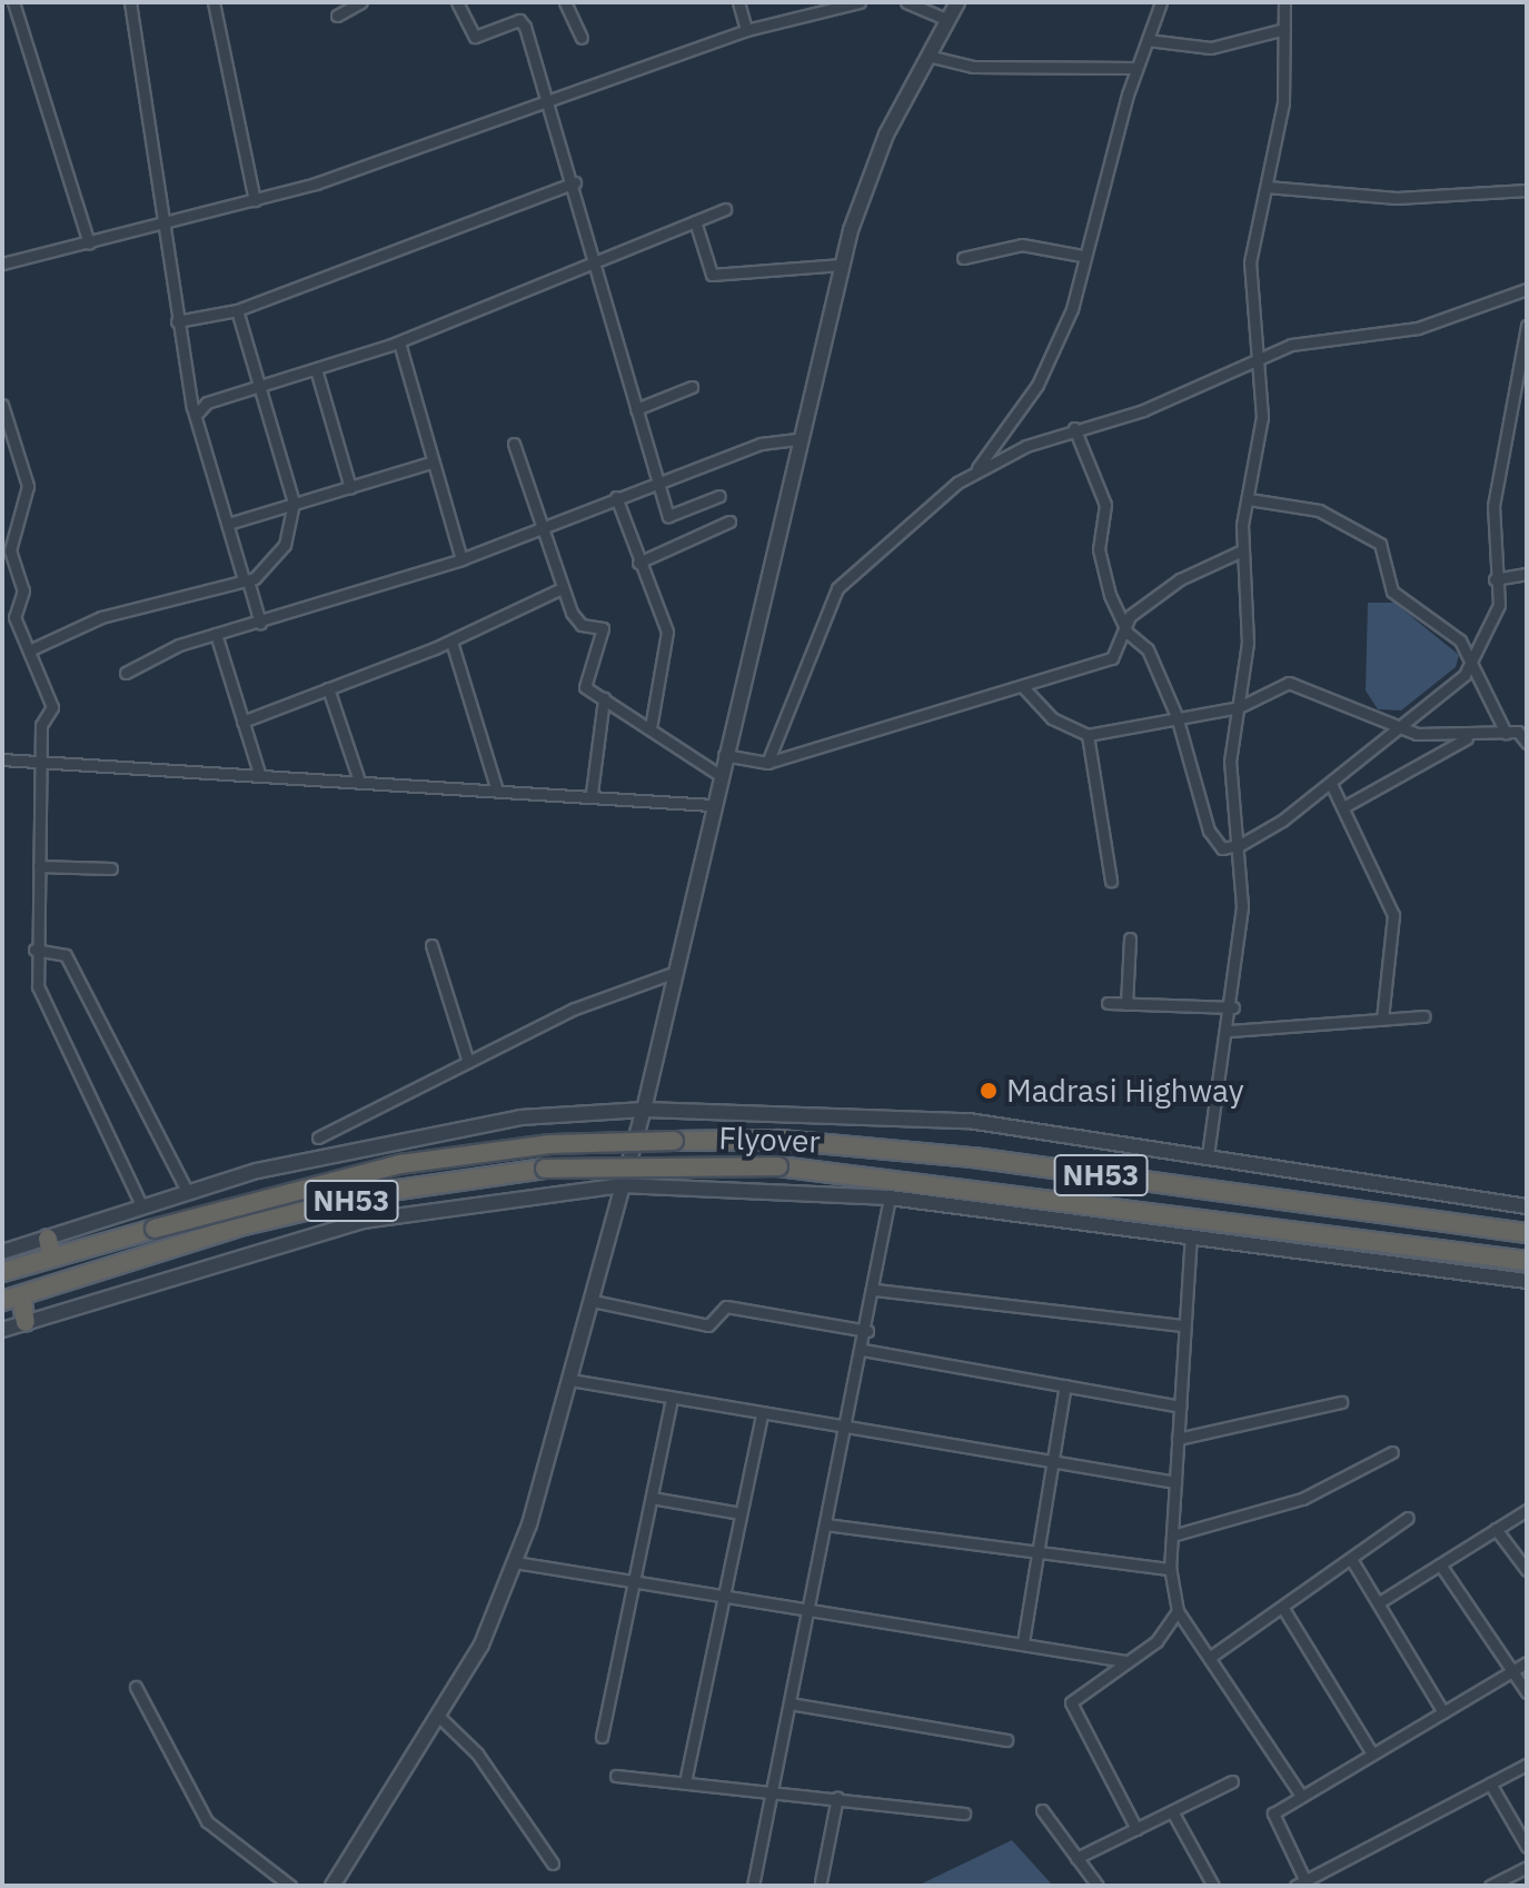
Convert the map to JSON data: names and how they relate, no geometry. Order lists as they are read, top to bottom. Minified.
{"streets":{"highway":["Flyover","NH53"]},"crossings":[["Flyover","NH53"]],"places":["Madrasi Highway"]}
